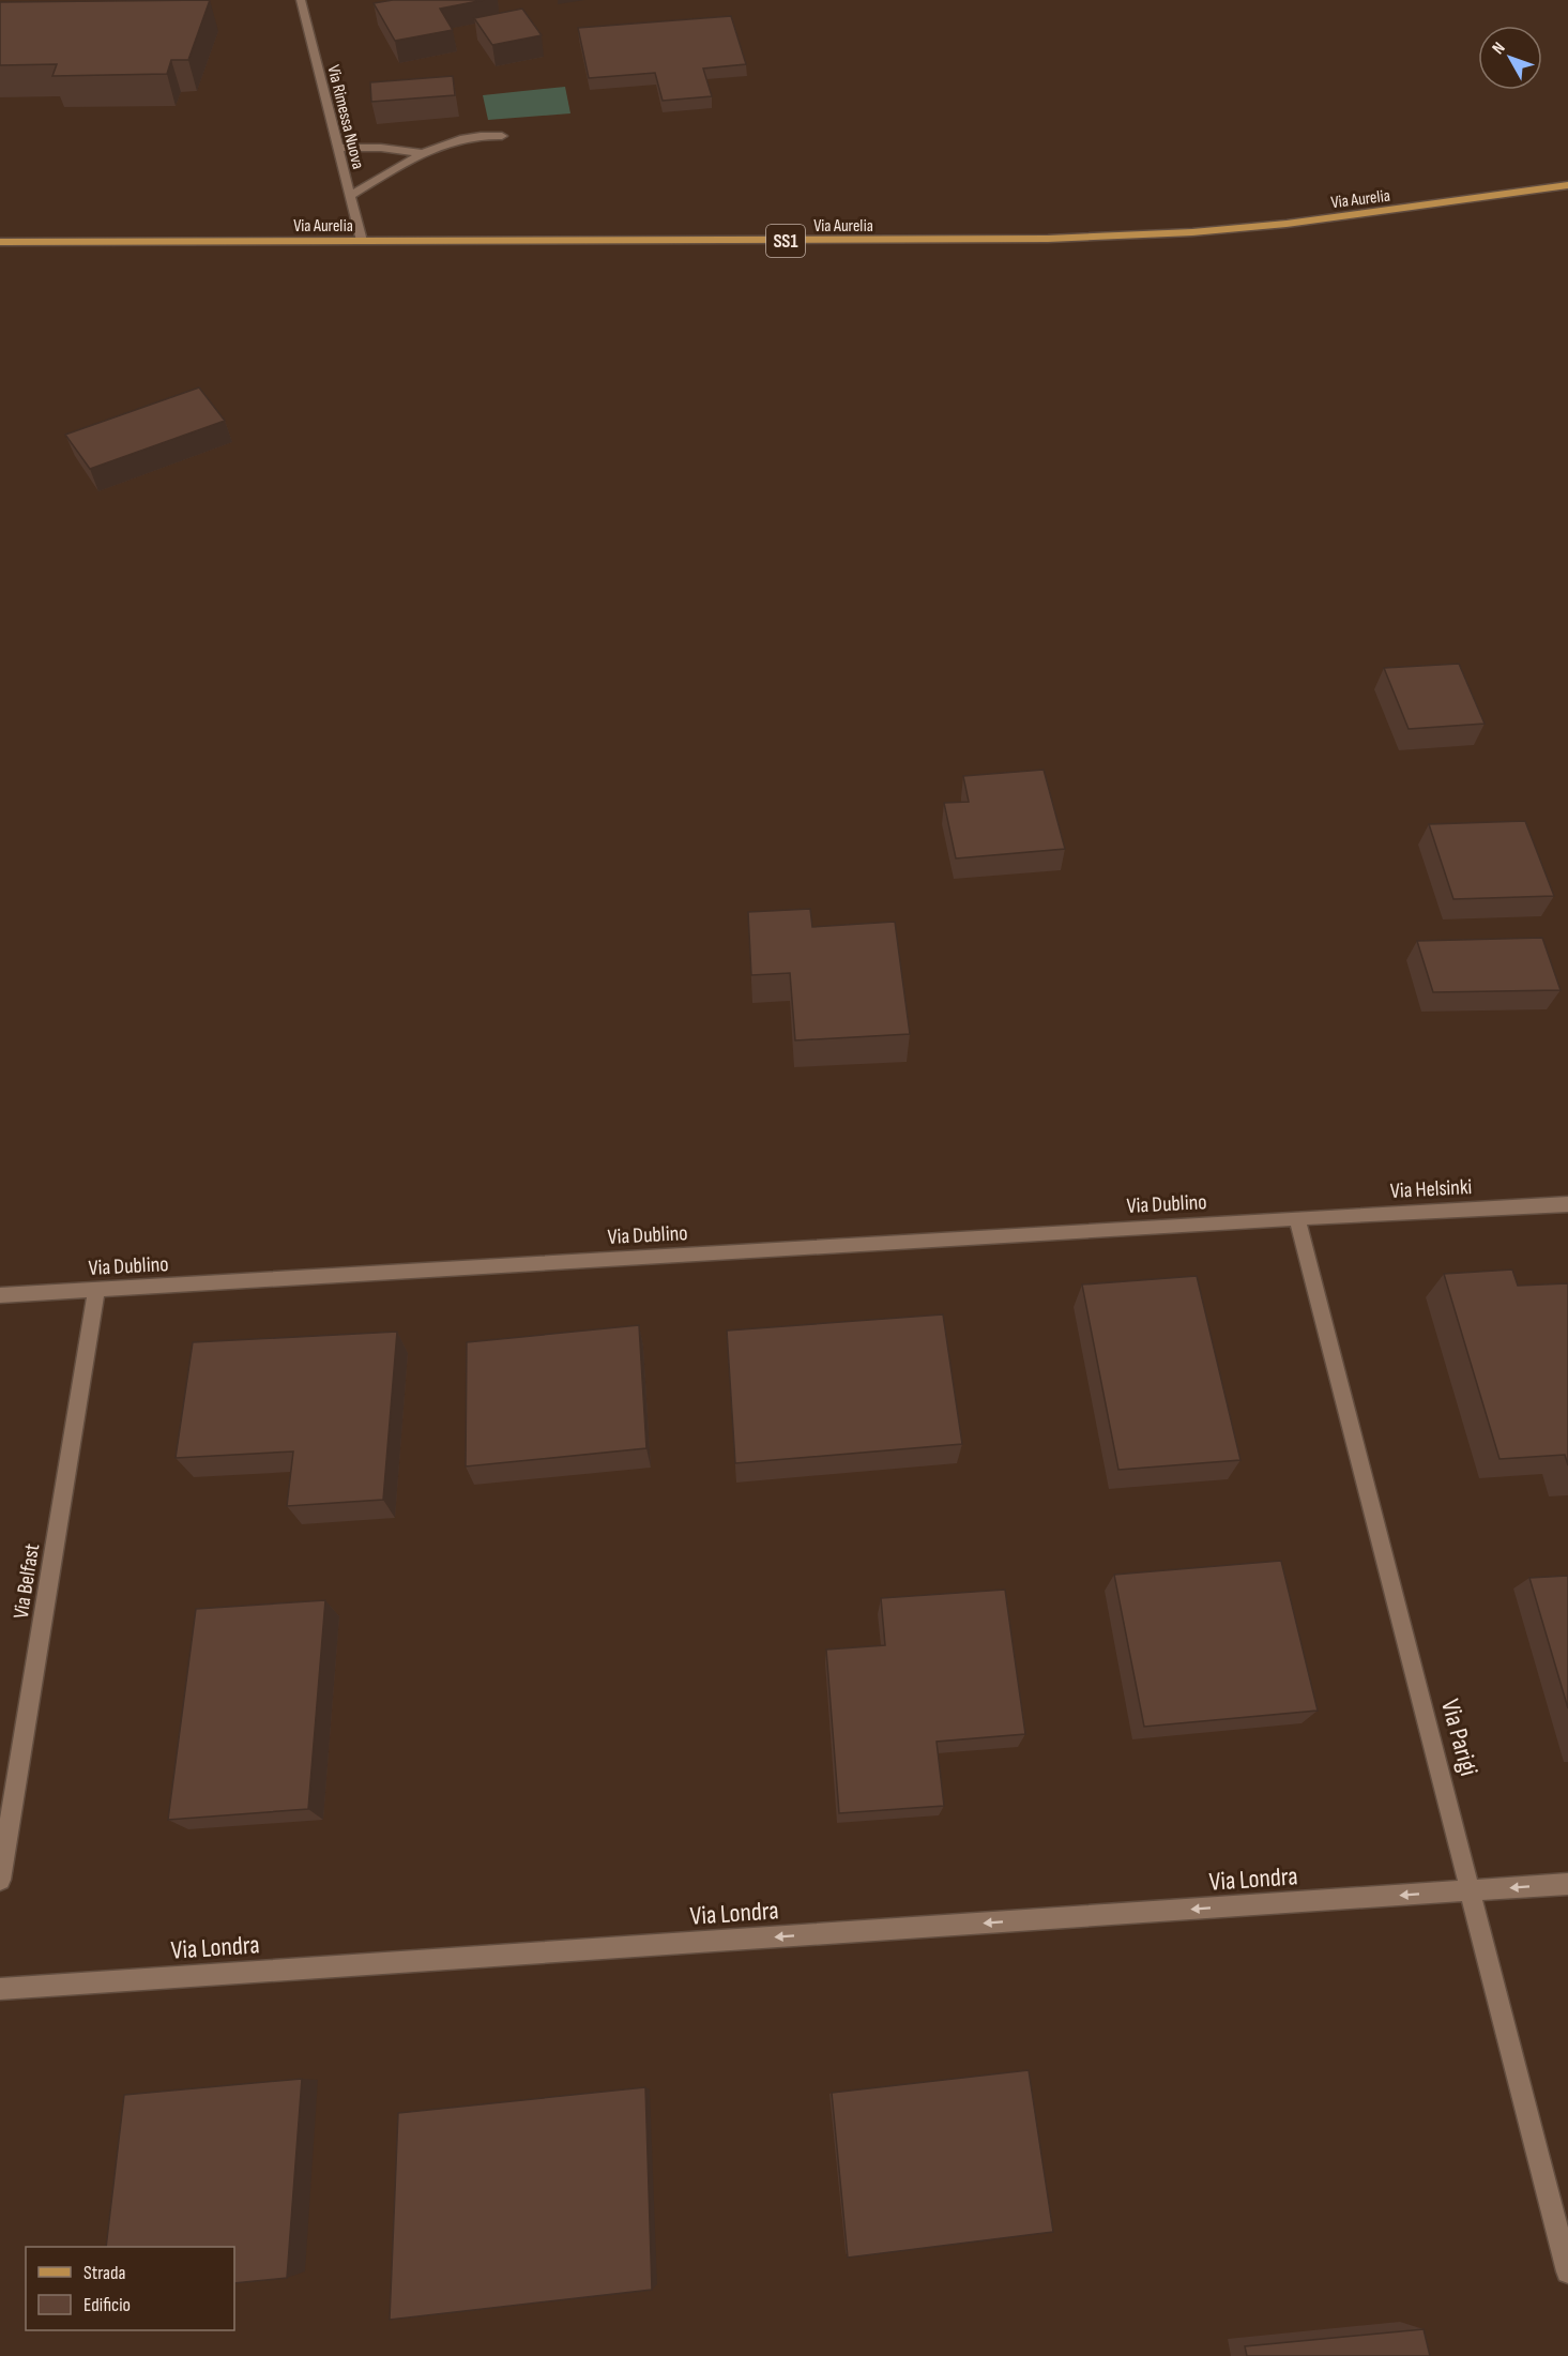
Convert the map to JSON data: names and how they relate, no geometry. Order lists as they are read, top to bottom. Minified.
{"streets":{"main road":["Via Aurelia","SS1"],"street":["Via Rimessa Nuova","Via Helsinki","Via Dublino","Via Belfast","Via Parigi","Via Londra"]},"crossings":[["Via Rimessa Nuova","Via Aurelia"],["Via Helsinki","Via Dublino"],["Via Helsinki","Via Parigi"],["Via Dublino","Via Belfast"],["Via Dublino","Via Parigi"],["Via Parigi","Via Londra"]],"one_way":["Via Londra"],"legend":["Strada","Edificio"],"north":"top left"}
